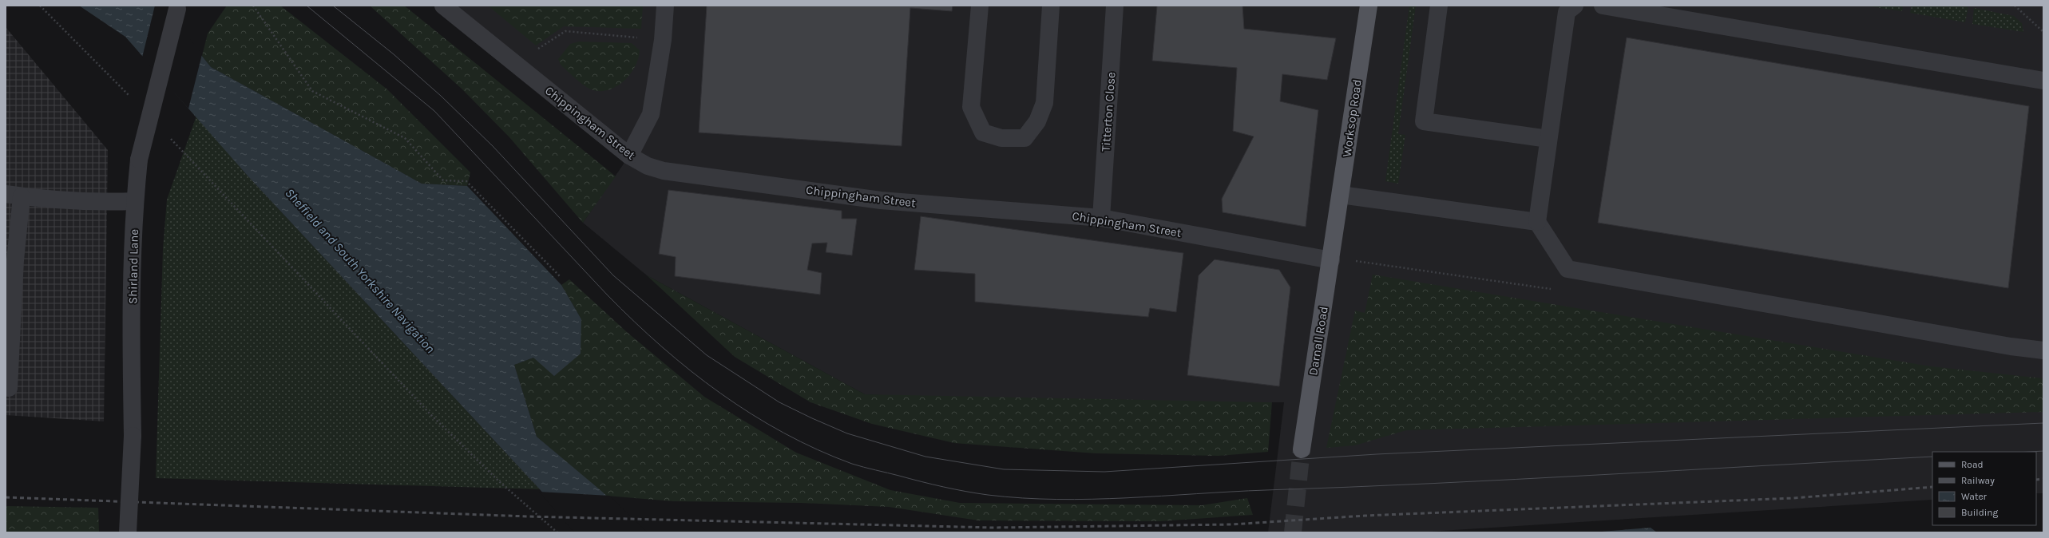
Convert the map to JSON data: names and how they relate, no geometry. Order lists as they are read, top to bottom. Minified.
{"streets":{"main road":["Worksop Road","Darnall Road"],"street":["Titterton Close","Chippingham Street","Shirland Lane"]},"crossings":[["Titterton Close","Chippingham Street"],["Worksop Road","Darnall Road"],["Chippingham Street","Darnall Road"]],"water":["Sheffield and South Yorkshire Navigation"],"legend":["Road","Railway","Water","Building"]}
